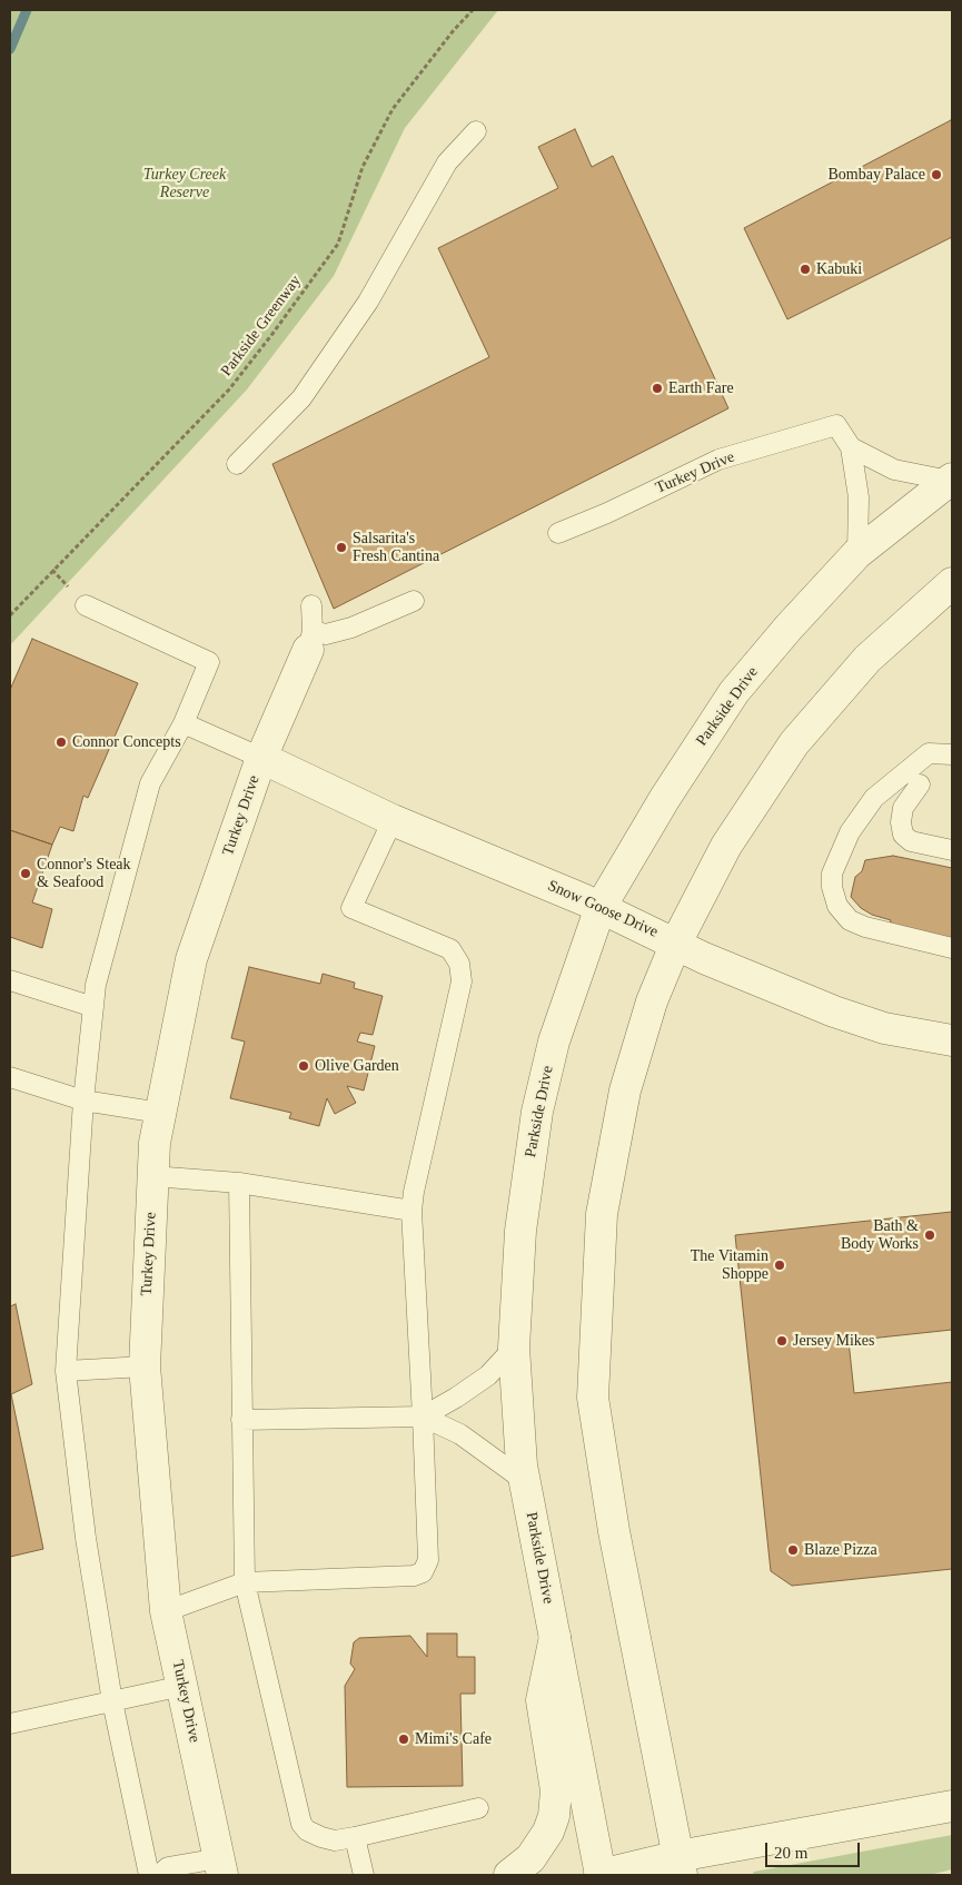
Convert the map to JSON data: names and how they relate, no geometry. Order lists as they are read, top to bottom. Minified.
{"streets":{"street":["Turkey Drive","Parkside Drive","Snow Goose Drive"],"path":["Parkside Greenway"]},"crossings":[["Turkey Drive","Snow Goose Drive"],["Parkside Drive","Snow Goose Drive"]],"parks":["Turkey Creek Reserve"],"places":["Bombay Palace","Kabuki","Earth Fare","Salsarita's Fresh Cantina","Connor Concepts","Connor's Steak & Seafood","Olive Garden","Bath & Body Works","The Vitamin Shoppe","Jersey Mikes","Blaze Pizza","Mimi's Cafe"],"scale_bar":"20 m"}
